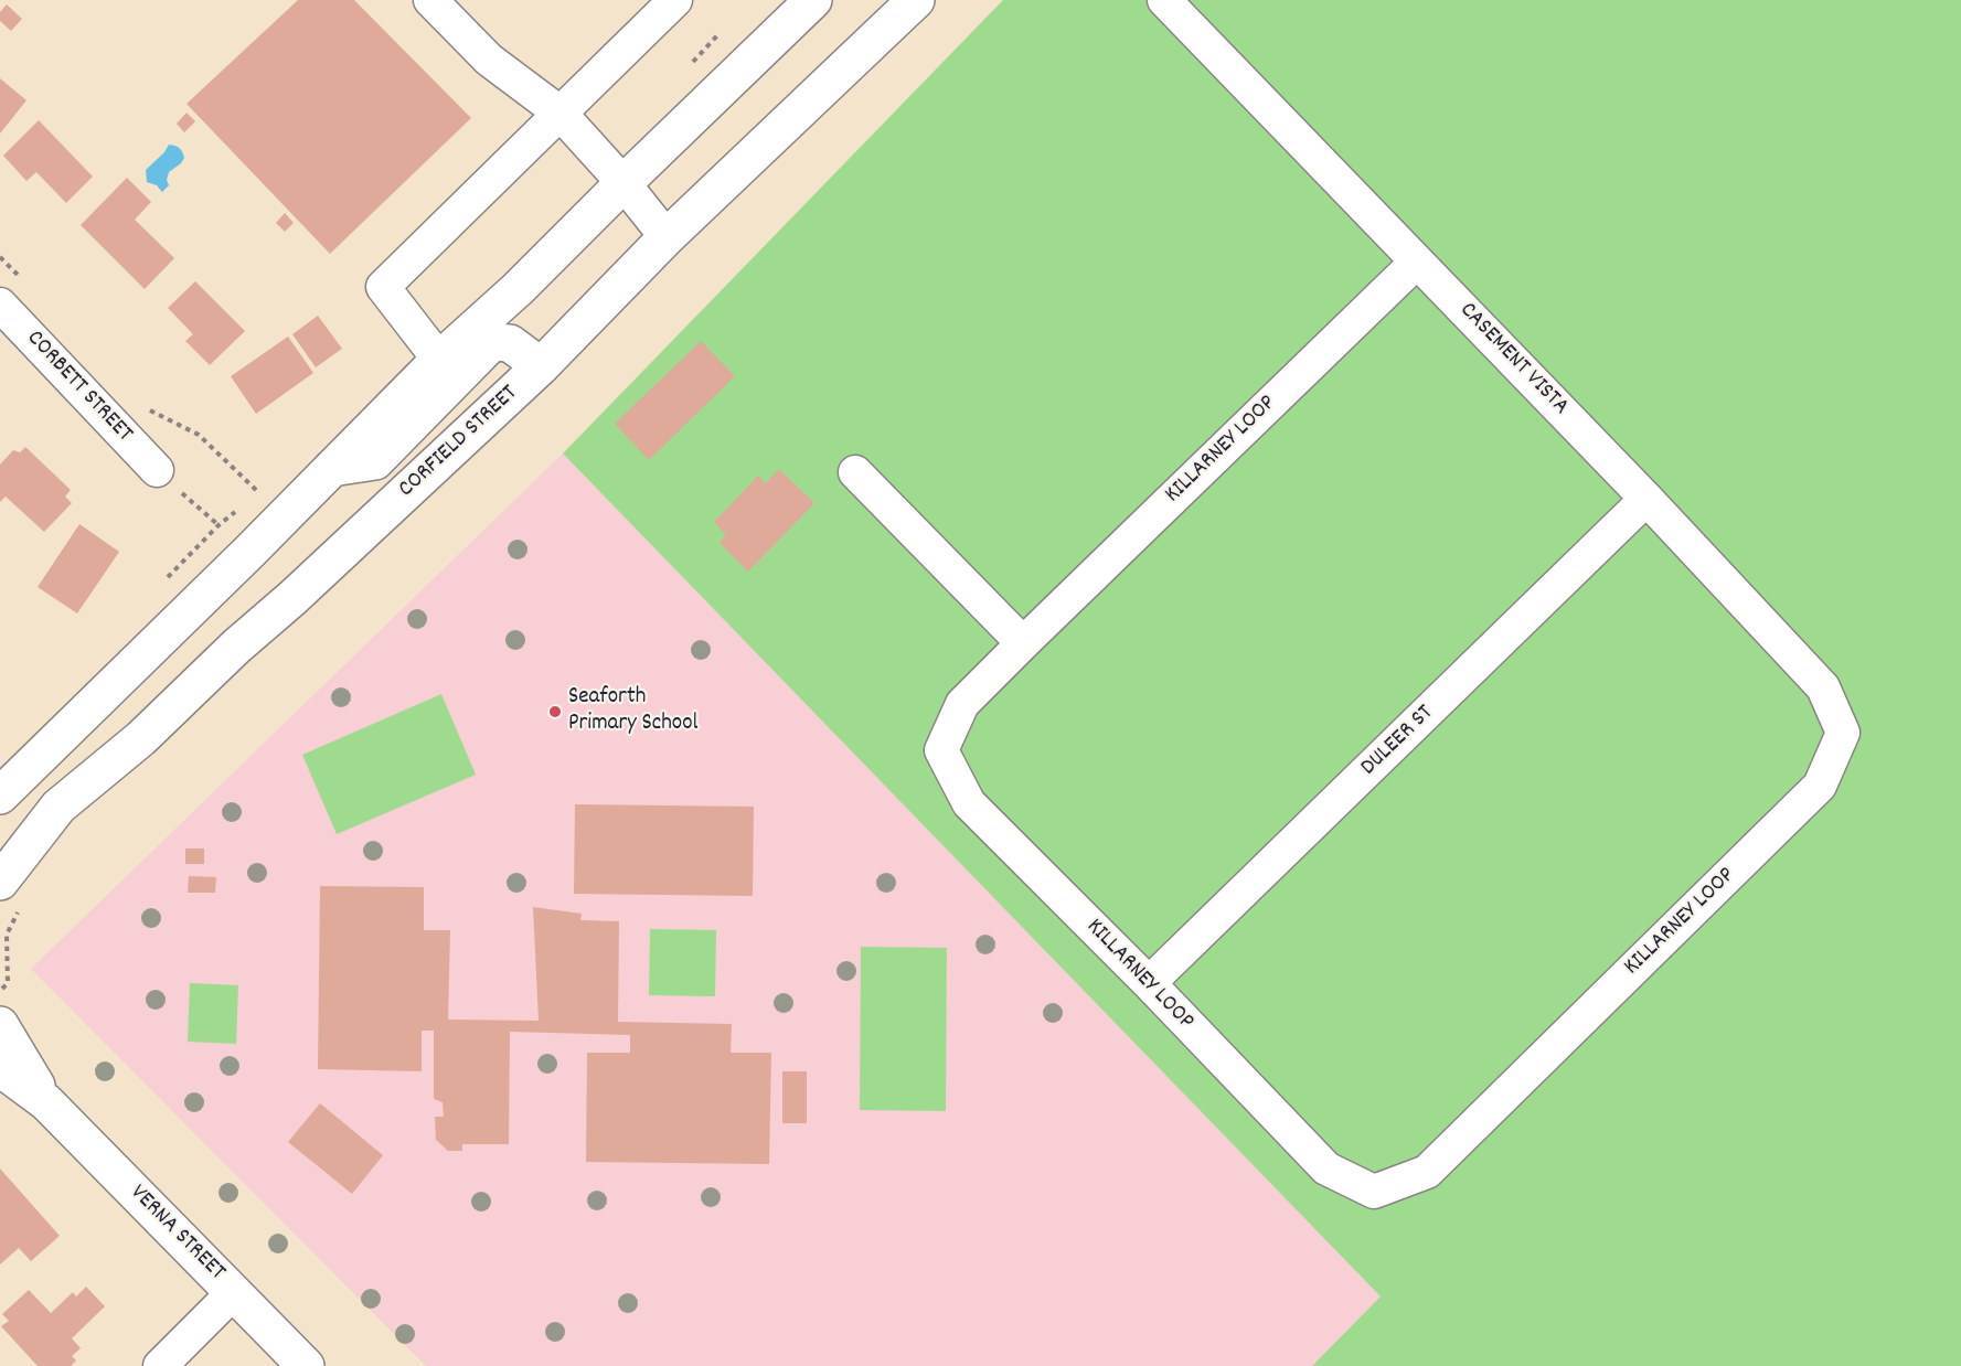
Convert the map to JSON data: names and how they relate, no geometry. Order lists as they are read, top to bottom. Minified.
{"streets":{"main road":["CORFIELD STREET","VERNA STREET"],"street":["CASEMENT VISTA","CORBETT STREET","KILLARNEY LOOP","DULEER ST"]},"crossings":[["CASEMENT VISTA","KILLARNEY LOOP"],["CASEMENT VISTA","DULEER ST"],["KILLARNEY LOOP","DULEER ST"]],"places":["Seaforth Primary School"]}
